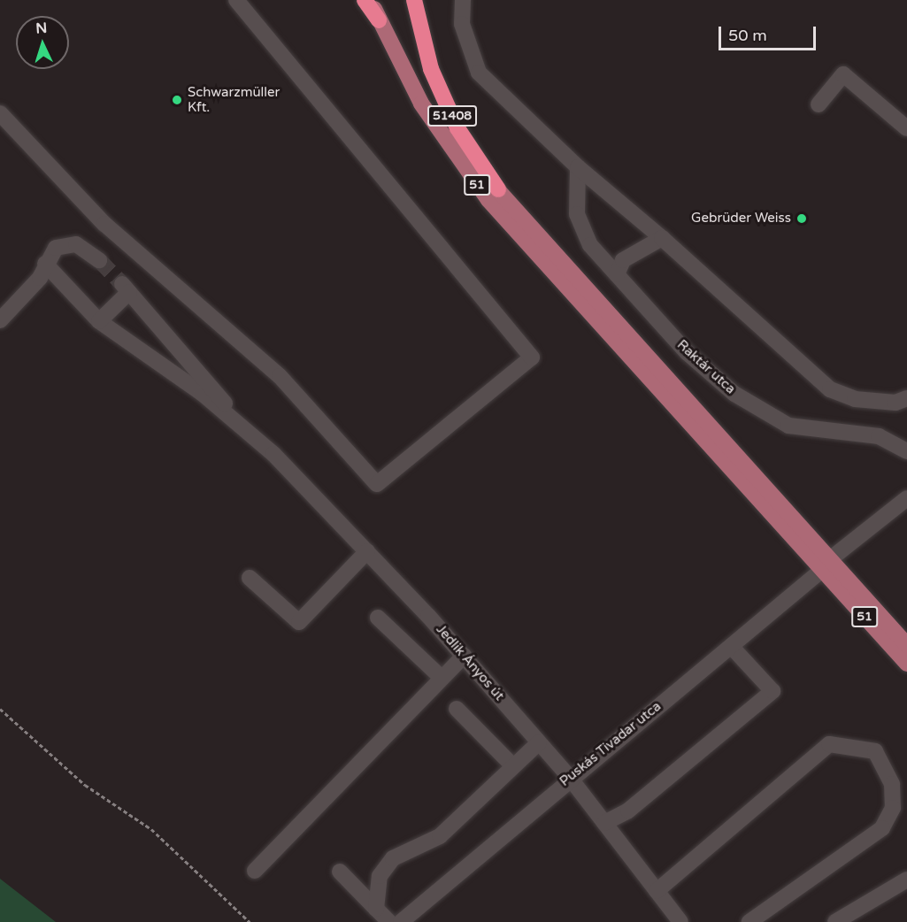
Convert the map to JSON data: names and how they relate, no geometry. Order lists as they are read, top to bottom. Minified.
{"streets":{"highway":["51408"],"main road":["51"],"street":["Raktár utca","Jedlik Ányos út","Puskás Tivadar utca"]},"crossings":[["51408","51"],["51","Puskás Tivadar utca"],["Jedlik Ányos út","Puskás Tivadar utca"]],"places":["Schwarzmüller Kft.","Gebrüder Weiss"],"scale_bar":"50 m","north":"top"}
